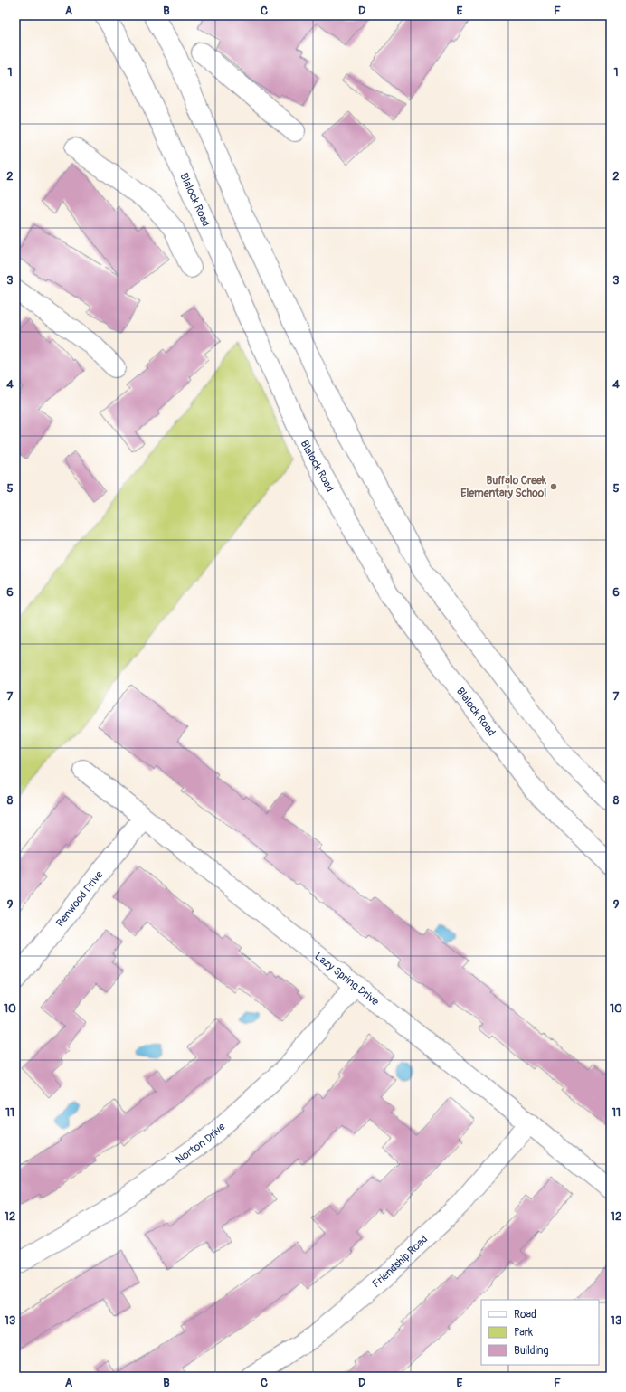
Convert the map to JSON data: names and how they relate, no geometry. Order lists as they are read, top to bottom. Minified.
{"streets":{"main road":["Blalock Road","Renwood Drive","Lazy Spring Drive","Norton Drive","Friendship Road"]},"crossings":[["Renwood Drive","Lazy Spring Drive"],["Lazy Spring Drive","Norton Drive"],["Lazy Spring Drive","Friendship Road"]],"places":["Buffalo Creek Elementary School"],"legend":["Road","Park","Building"],"grid":{"columns":["A","B","C","D","E","F"],"rows":["1","2","3","4","5","6","7","8","9","10","11","12","13"]}}
